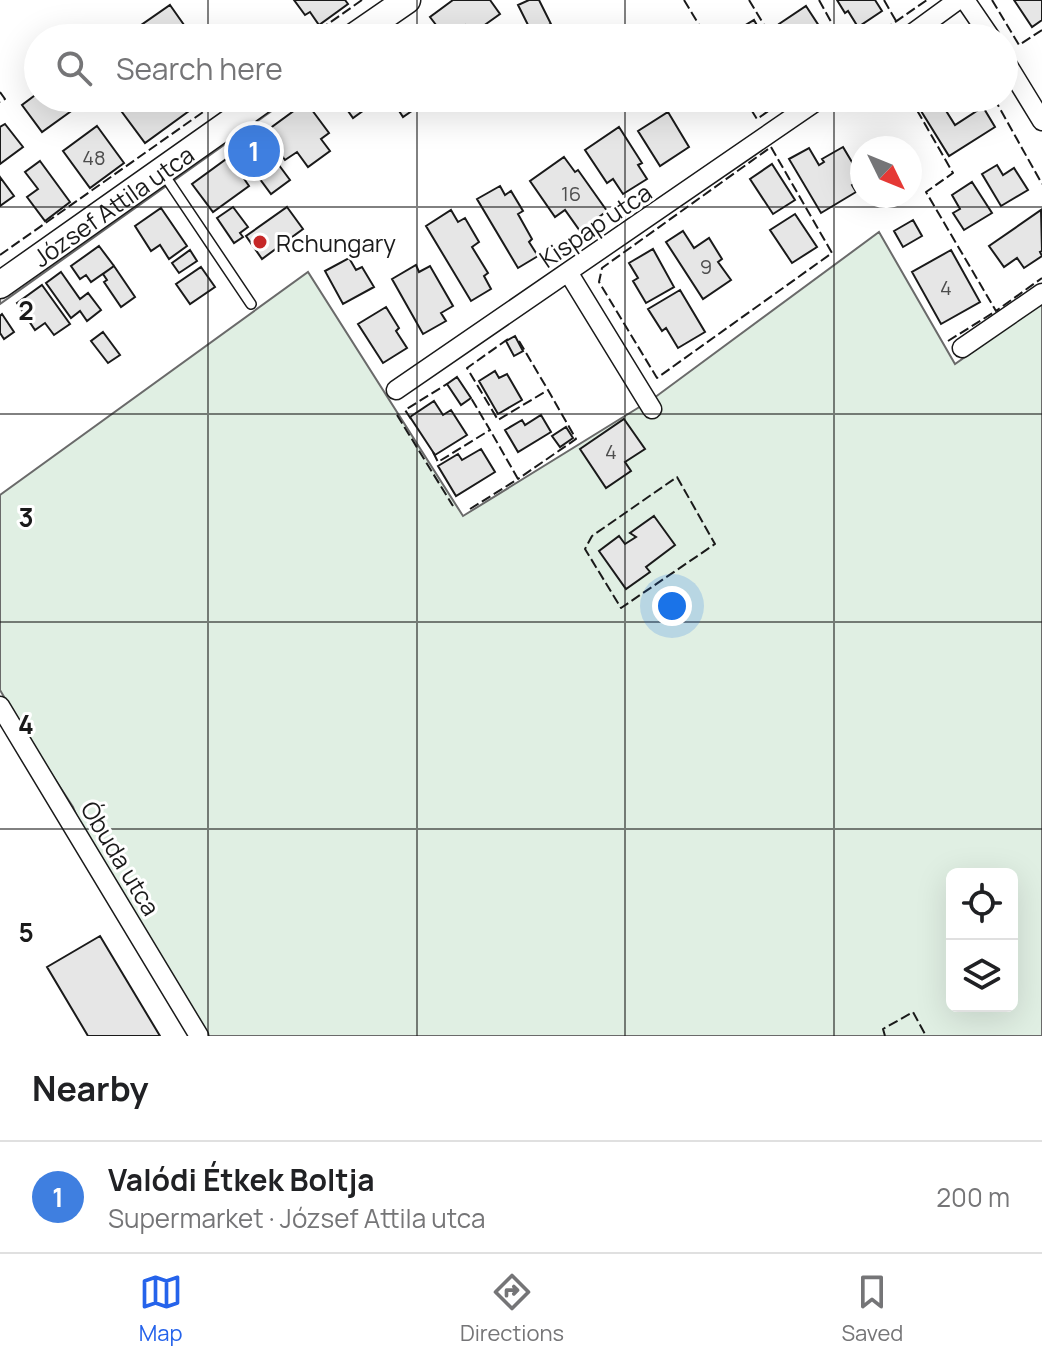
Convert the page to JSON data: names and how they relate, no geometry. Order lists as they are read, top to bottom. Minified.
{"streets":{"main road":["József Attila utca"],"street":["Kispap utca","Óbuda utca"]},"places":["Rchungary"],"house_numbers":["48","16","9","4","4"],"north":"bottom right","page":{"search":"Search here","pins":"1","heading":"Nearby","list":[{"mark":"1","name":"Valódi Étkek Boltja","note":"Supermarket · József Attila utca","value":"200 m"}],"nav":["Map","Directions","Saved"]},"grid":{"rows":["2","3","4","5"]}}
